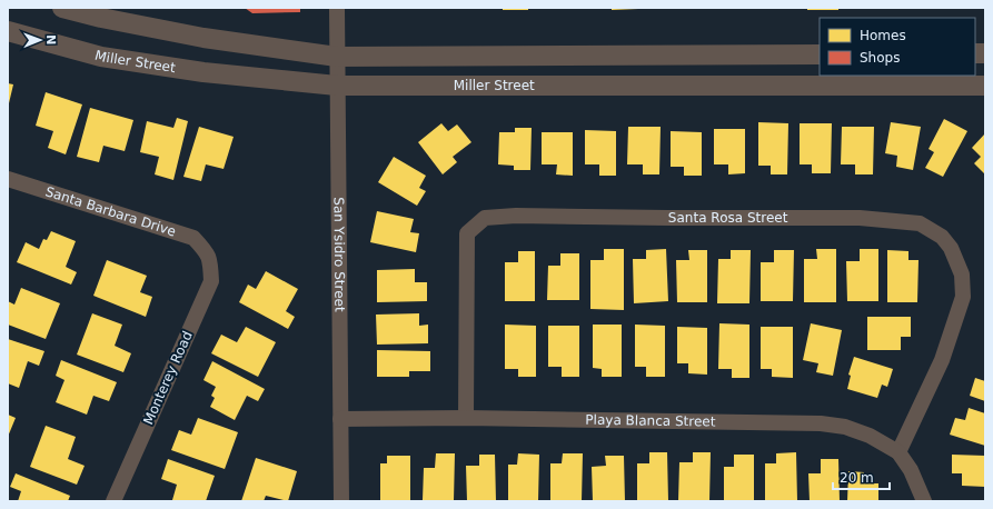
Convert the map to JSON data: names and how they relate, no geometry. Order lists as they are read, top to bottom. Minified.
{"streets":{"street":["Miller Street","Santa Barbara Drive","Santa Rosa Street","San Ysidro Street","Monterey Road","Playa Blanca Street"]},"crossings":[["Miller Street","San Ysidro Street"],["Santa Barbara Drive","Monterey Road"],["Santa Rosa Street","Playa Blanca Street"],["San Ysidro Street","Playa Blanca Street"]],"legend":["Homes","Shops"],"scale_bar":"20 m","north":"right"}
